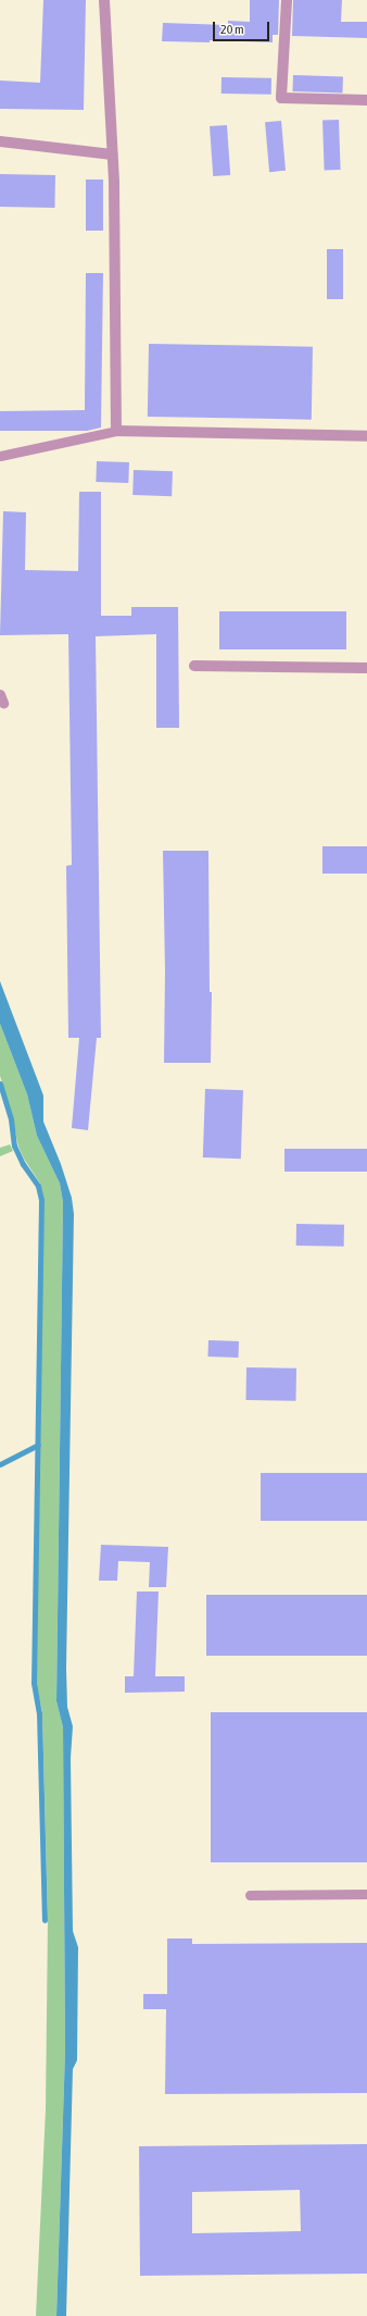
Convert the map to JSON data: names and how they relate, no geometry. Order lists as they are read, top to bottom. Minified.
{"scale_bar":"20 m"}
